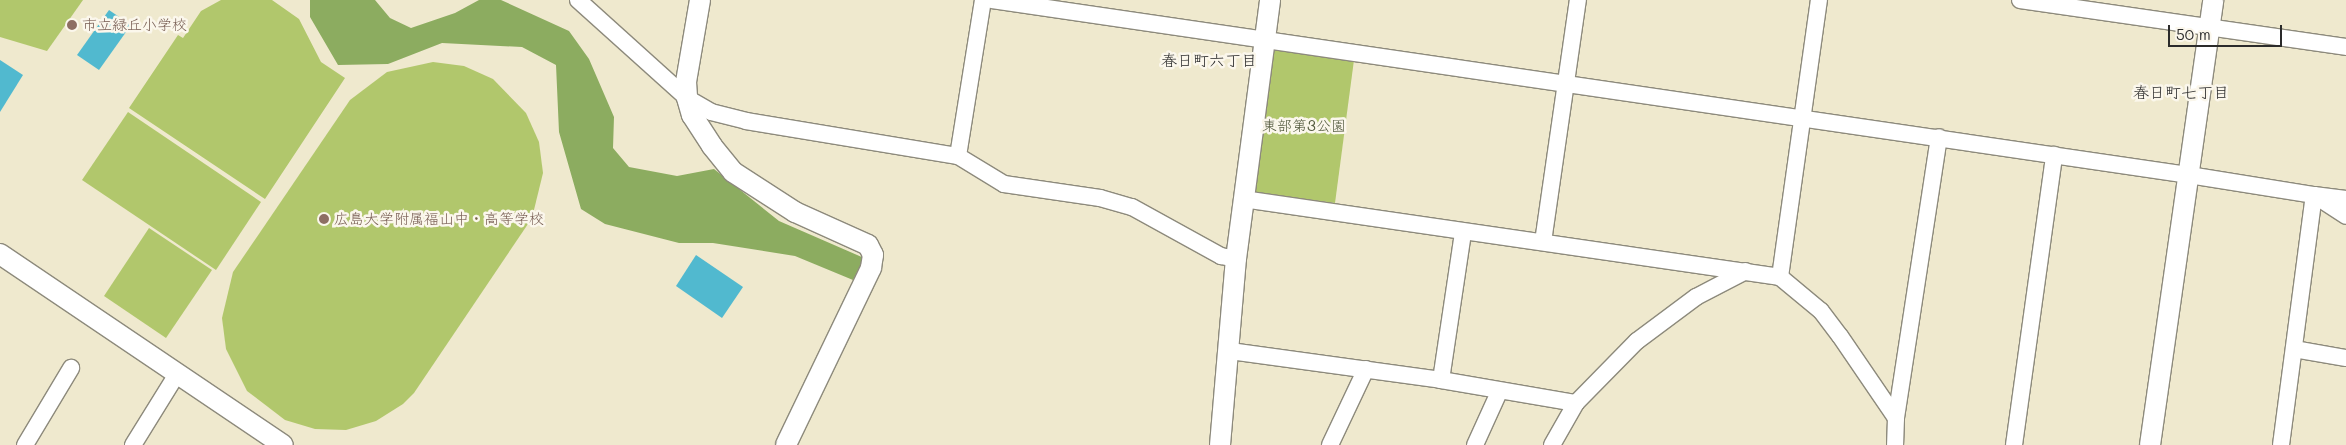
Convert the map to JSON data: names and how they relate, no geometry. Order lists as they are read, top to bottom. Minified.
{"districts":["春日町六丁目","春日町七丁目"],"parks":["東部第3公園"],"places":["市立緑丘小学校","広島大学附属福山中・高等学校"],"scale_bar":"50 m"}
